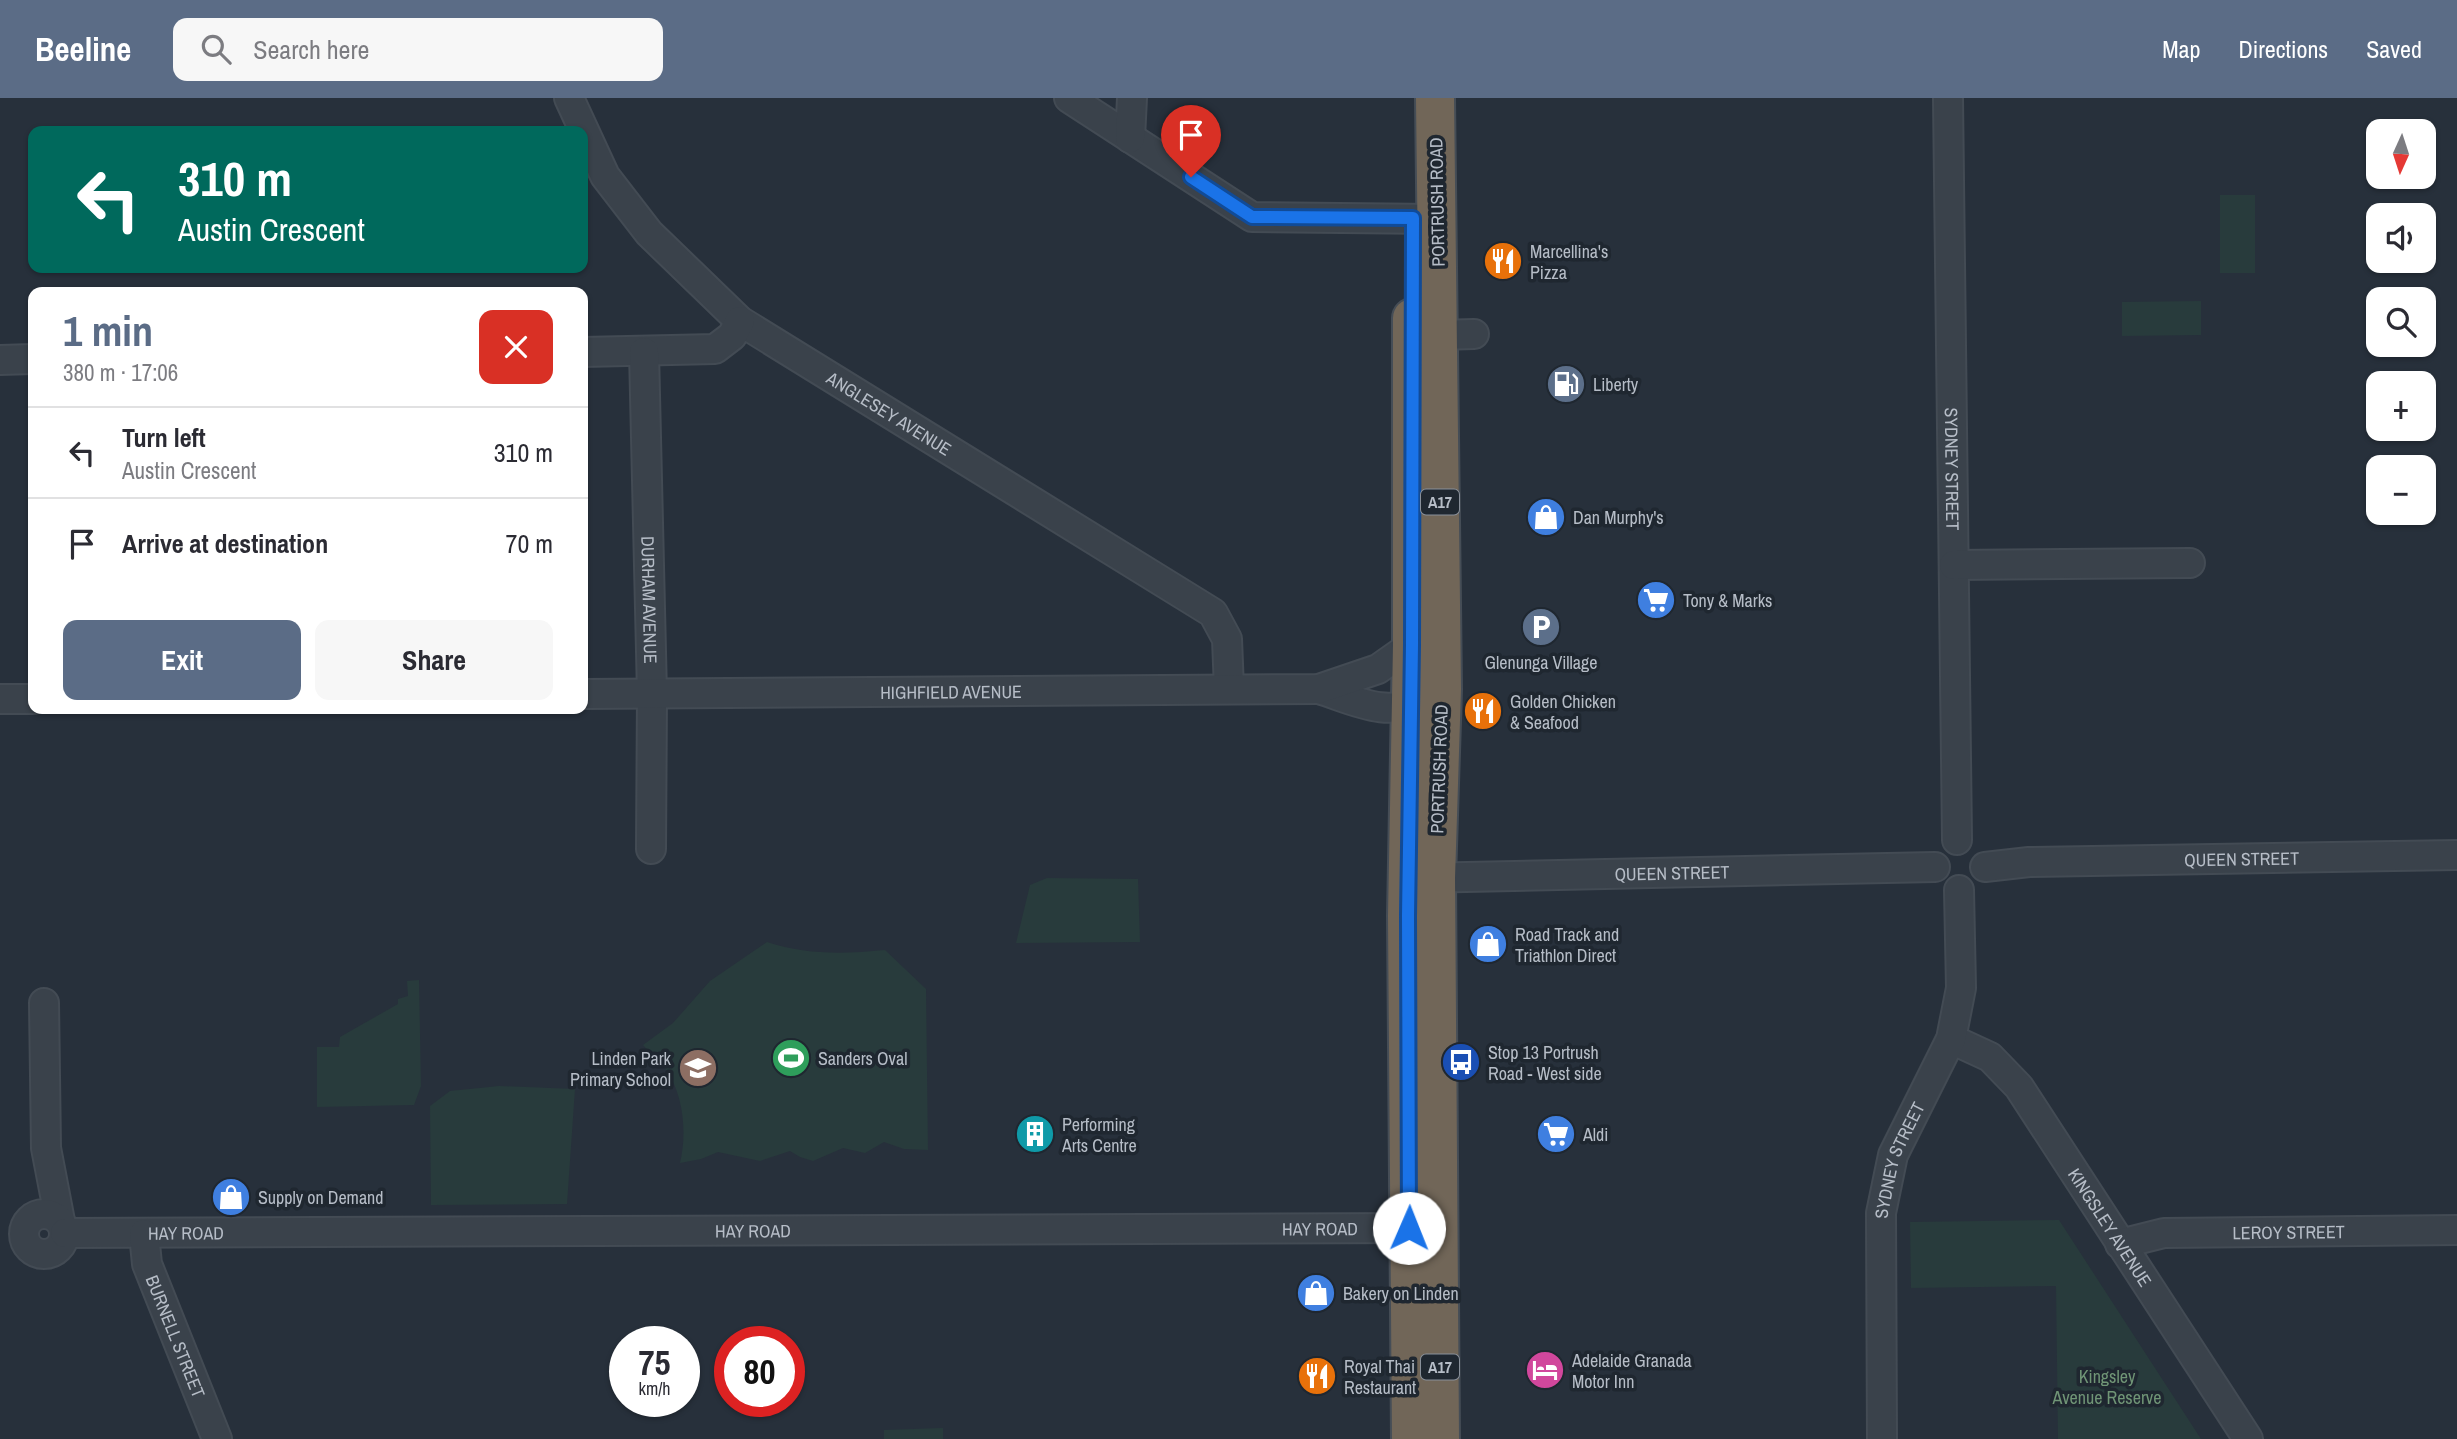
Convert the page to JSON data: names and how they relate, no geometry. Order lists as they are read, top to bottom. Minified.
{"streets":{"highway":["PORTRUSH ROAD","A17"],"street":["ANGLESEY AVENUE","SYDNEY STREET","DURHAM AVENUE","HIGHFIELD AVENUE","QUEEN STREET","HAY ROAD","KINGSLEY AVENUE","LEROY STREET","BURNELL STREET"]},"crossings":[["PORTRUSH ROAD","HIGHFIELD AVENUE"],["PORTRUSH ROAD","QUEEN STREET"],["PORTRUSH ROAD","HAY ROAD"],["ANGLESEY AVENUE","HIGHFIELD AVENUE"],["SYDNEY STREET","QUEEN STREET"],["SYDNEY STREET","KINGSLEY AVENUE"],["DURHAM AVENUE","HIGHFIELD AVENUE"],["HAY ROAD","BURNELL STREET"],["KINGSLEY AVENUE","LEROY STREET"]],"parks":["Kingsley Avenue Reserve"],"places":{"restaurant":["Marcellina's Pizza","Golden Chicken & Seafood","Royal Thai Restaurant"],"fuel station":["Liberty"],"shop":["Dan Murphy's","Road Track and Triathlon Direct","Supply on Demand","Bakery on Linden"],"supermarket":["Tony & Marks","Aldi"],"parking":["Glenunga Village"],"sports":["Sanders Oval"],"bus stop":["Stop 13 Portrush Road - West side"],"school or university":["Linden Park Primary School"],"building":["Performing Arts Centre"],"hotel":["Adelaide Granada Motor Inn"]},"north":"bottom","page":{"header":"Beeline","search":"Search here","nav":["Map","Directions","Saved"],"map_buttons":["+","−"],"turn":["310 m","Austin Crescent"],"heading":["1 min","380 m · 17:06"],"list":[{"name":"Turn left","note":"Austin Crescent","value":"310 m"},{"name":"Arrive at destination","value":"70 m"}],"buttons":["Exit","Share"],"speed":"75 km/h","limit":"80"}}
